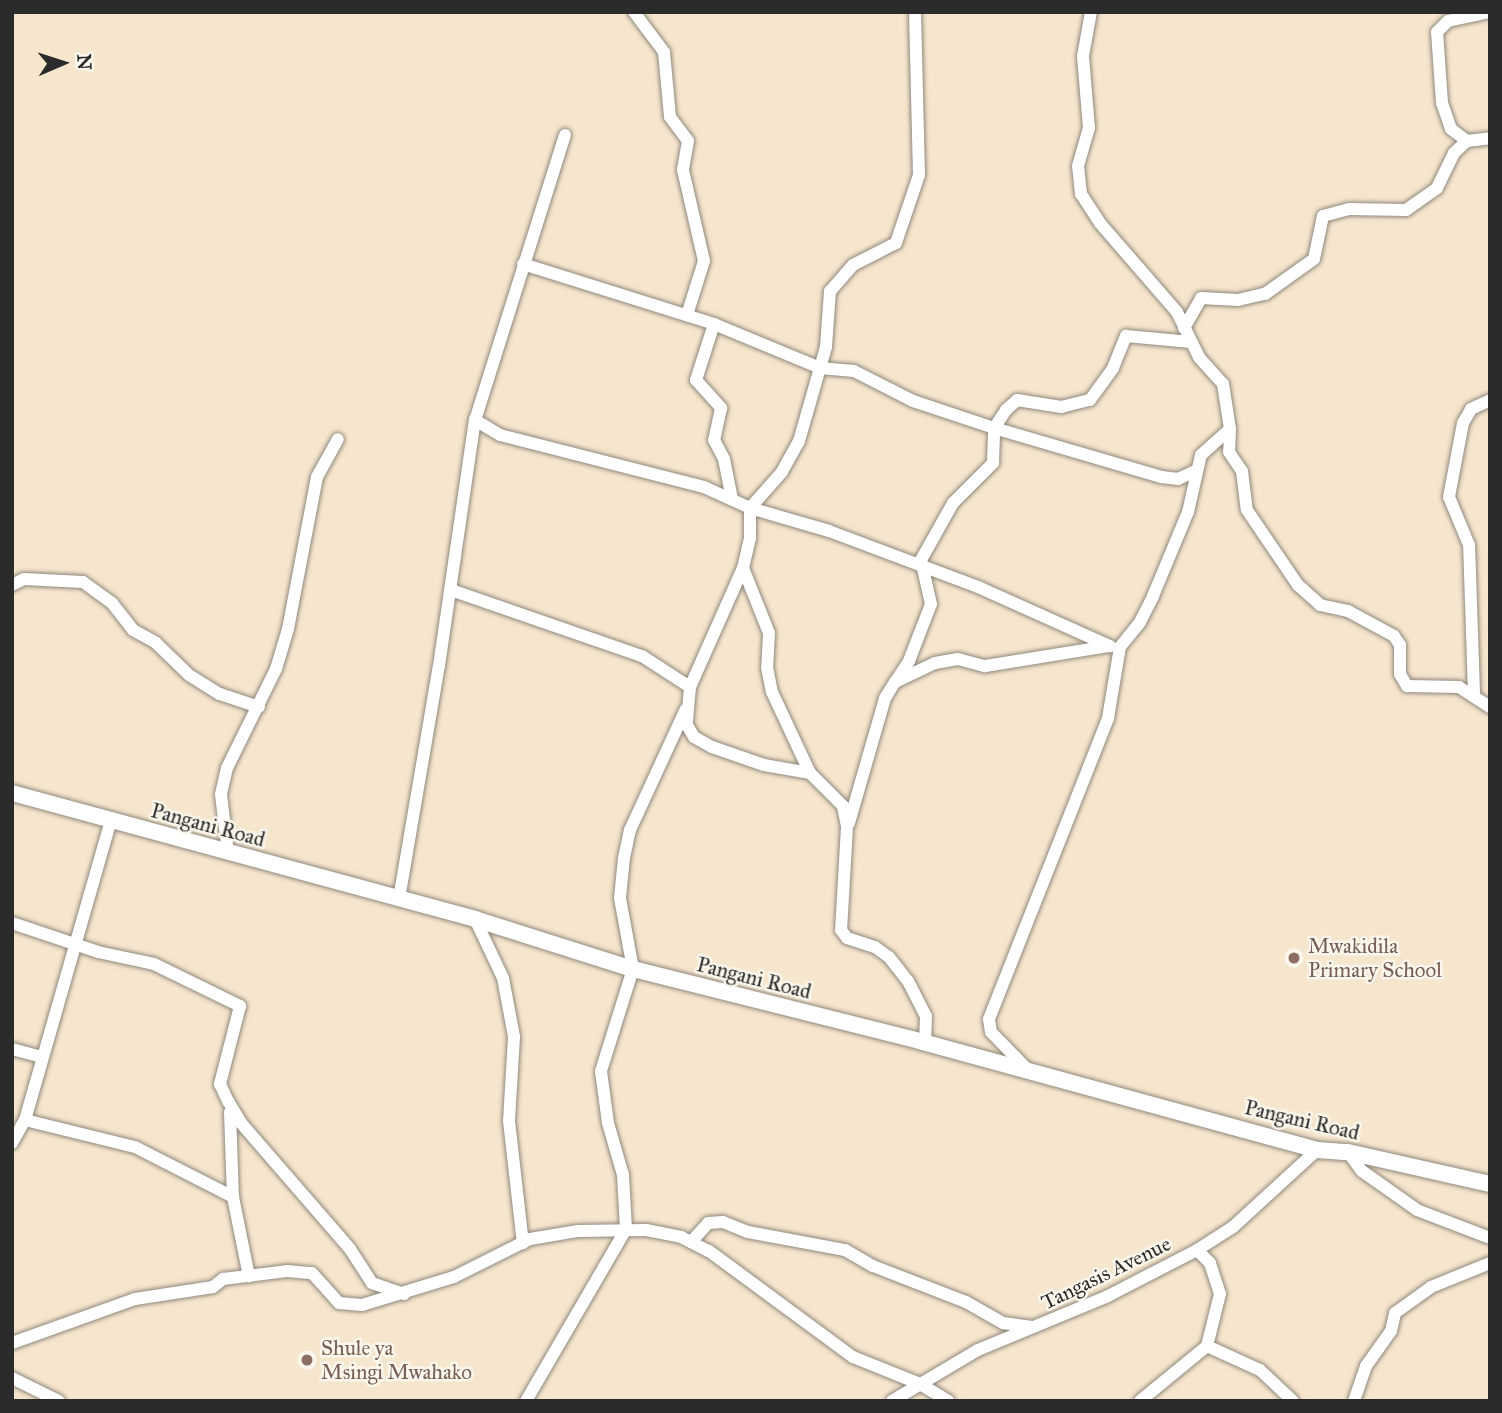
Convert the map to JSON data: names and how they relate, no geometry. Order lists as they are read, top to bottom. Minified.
{"streets":{"main road":["Pangani Road"],"street":["Tangasis Avenue"]},"crossings":[["Pangani Road","Tangasis Avenue"]],"places":["Mwakidila Primary School","Shule ya Msingi Mwahako"],"north":"right"}
